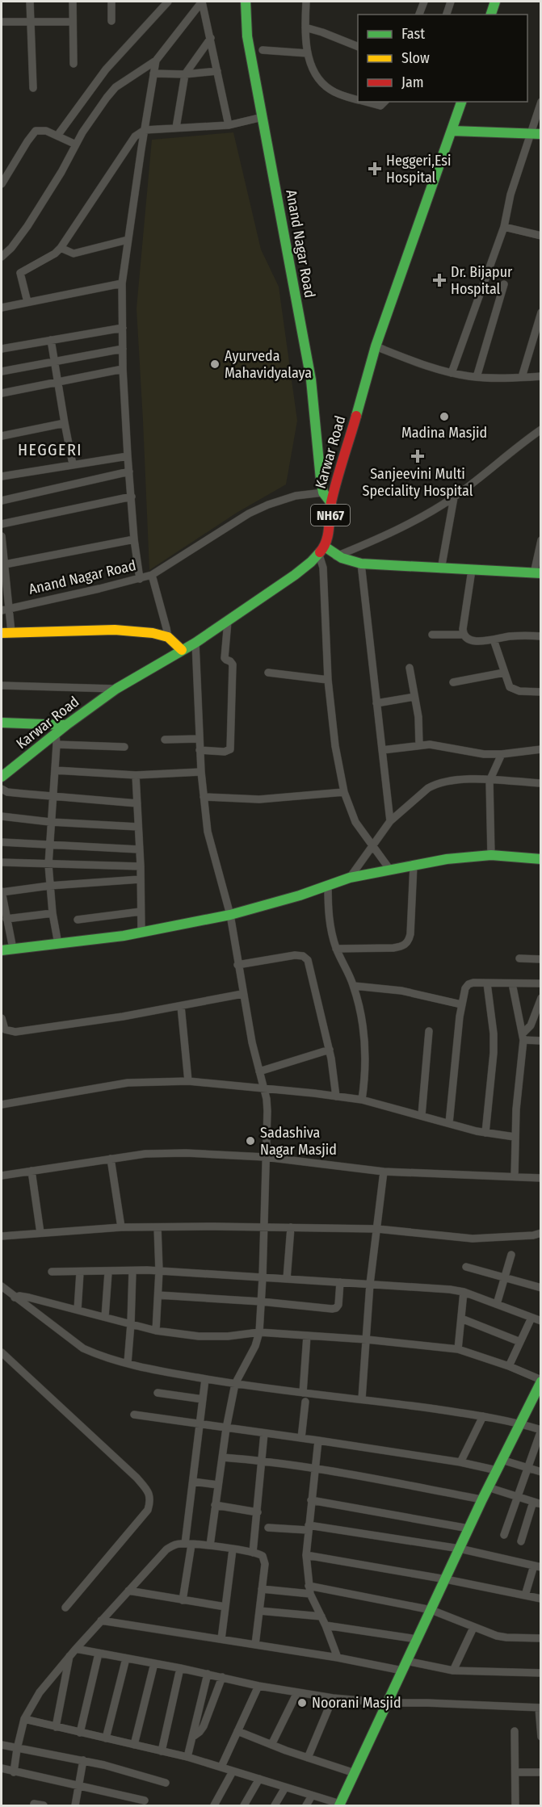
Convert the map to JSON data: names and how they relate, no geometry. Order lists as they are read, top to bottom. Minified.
{"streets":{"main road":["Anand Nagar Road","Karwar Road","NH67"]},"districts":["HEGGERI"],"places":{"health":["Heggeri,Esi Hospital","Dr. Bijapur Hospital","Sanjeevini Multi Speciality Hospital"],"other":["Ayurveda Mahavidyalaya","Madina Masjid","Sadashiva Nagar Masjid","Noorani Masjid"]},"legend":["Fast","Slow","Jam"]}
